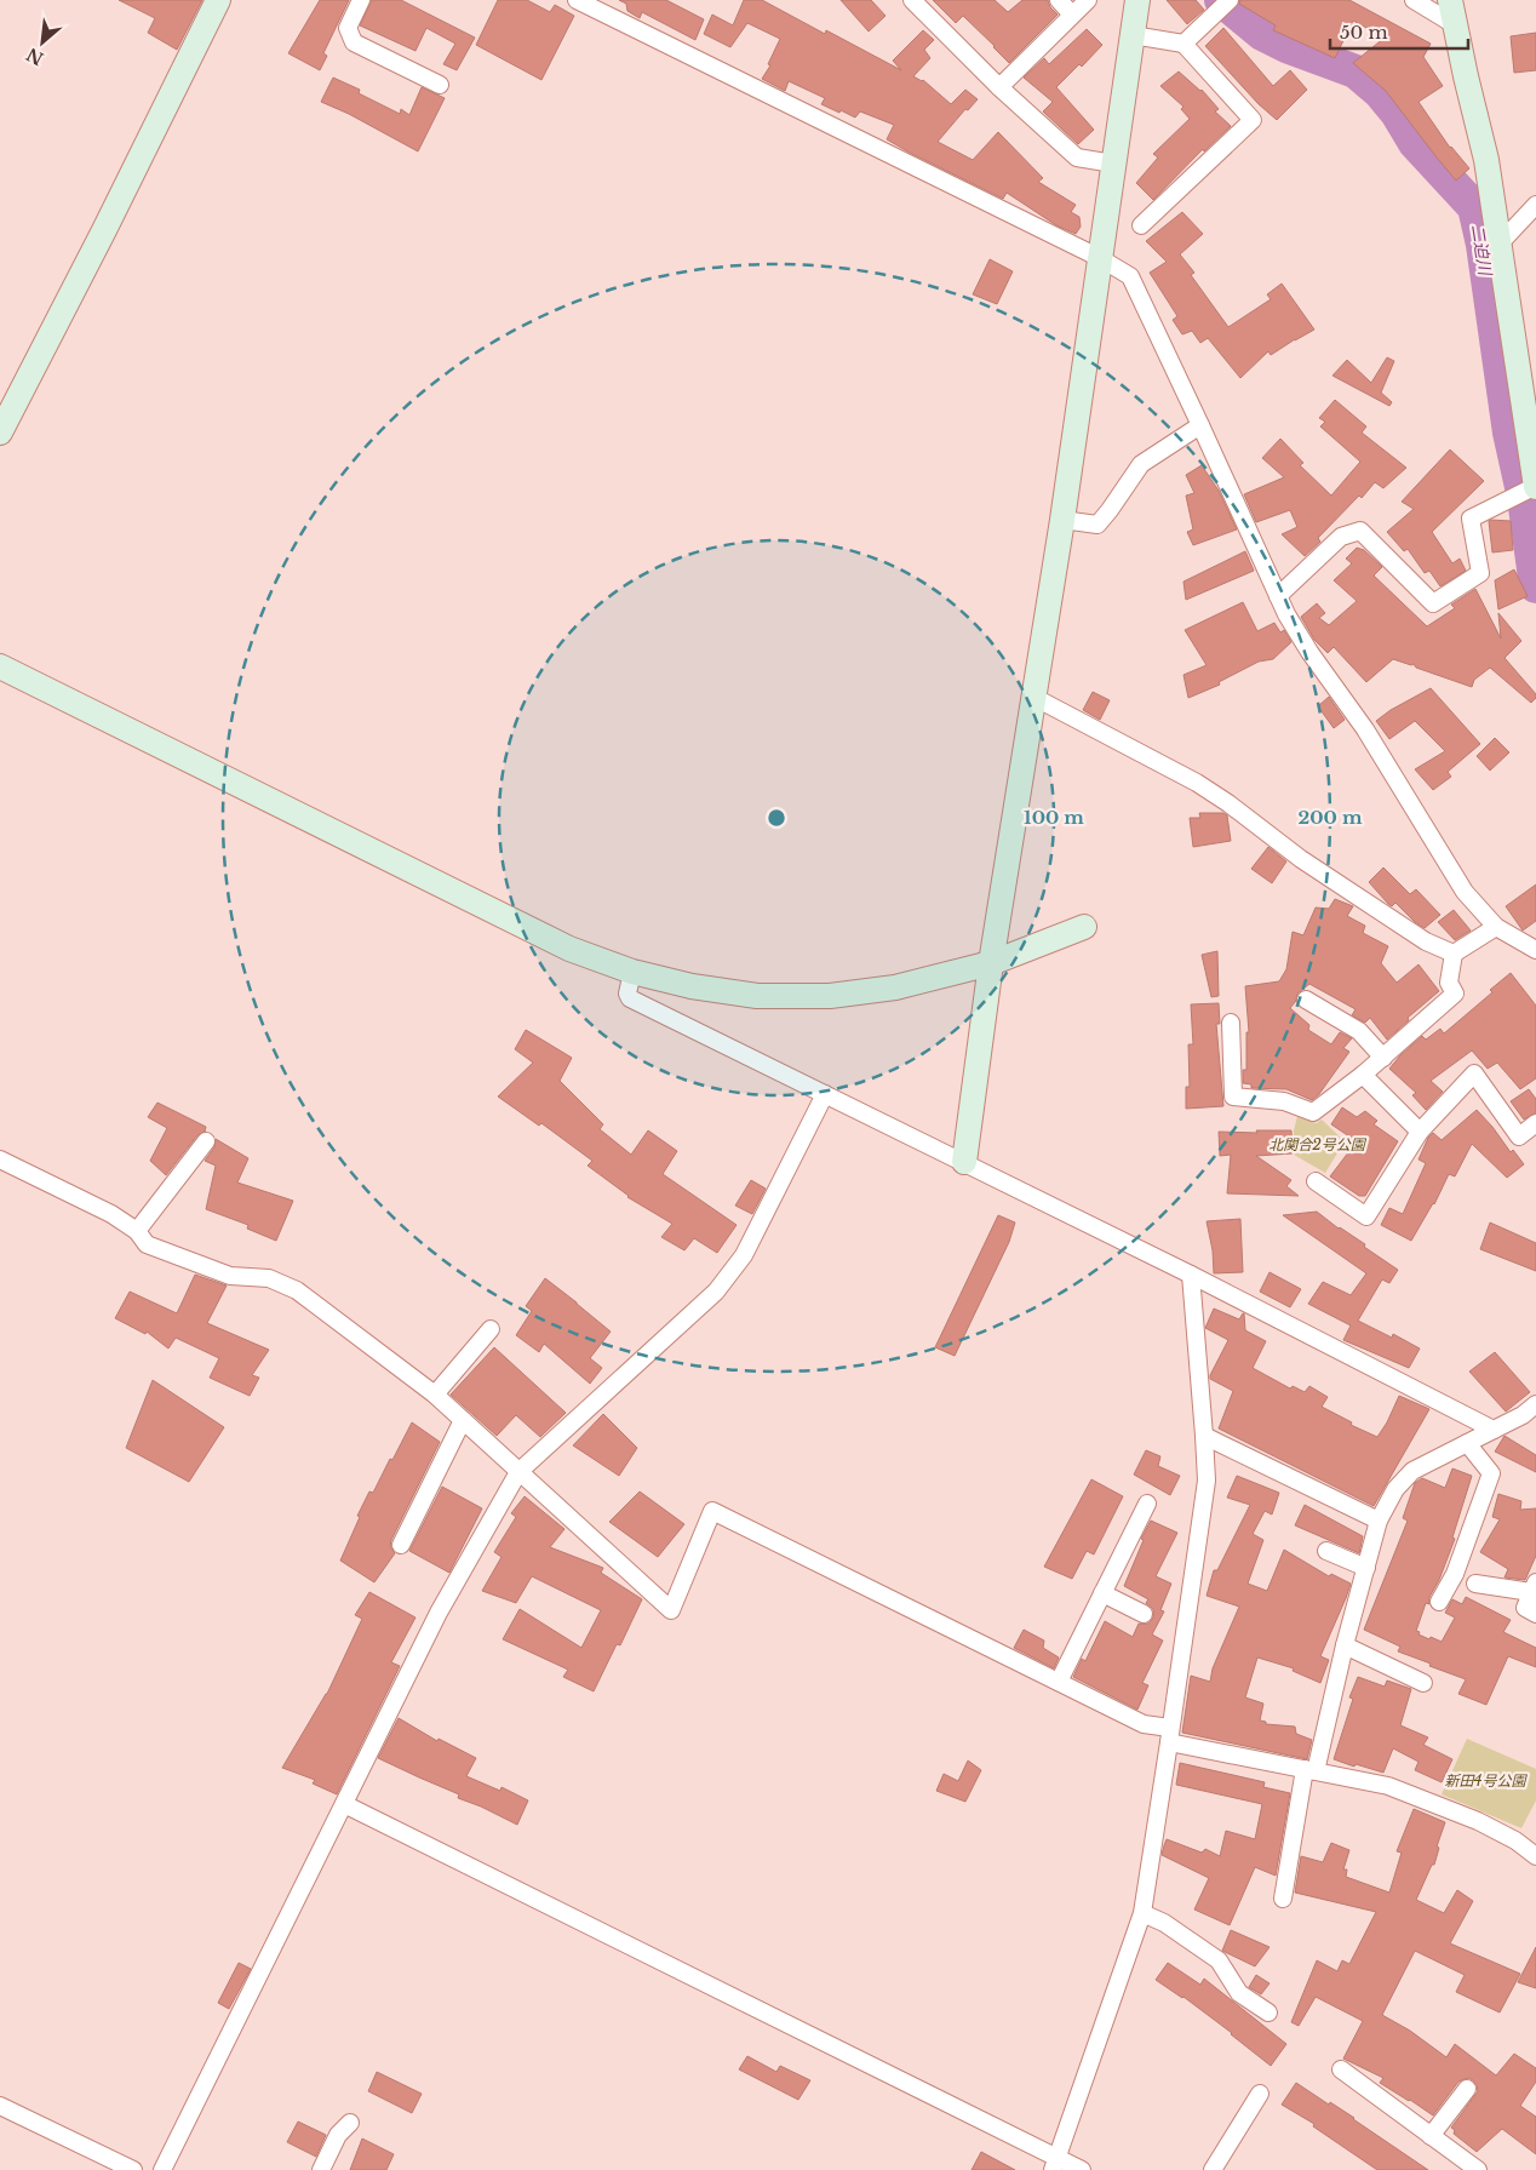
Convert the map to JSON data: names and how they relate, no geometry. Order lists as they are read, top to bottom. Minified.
{"water":["二迫川"],"parks":["北関合2号公園","新田4号公園"],"scale_bar":"50 m","north":"bottom left","rings":["100 m","200 m"]}
